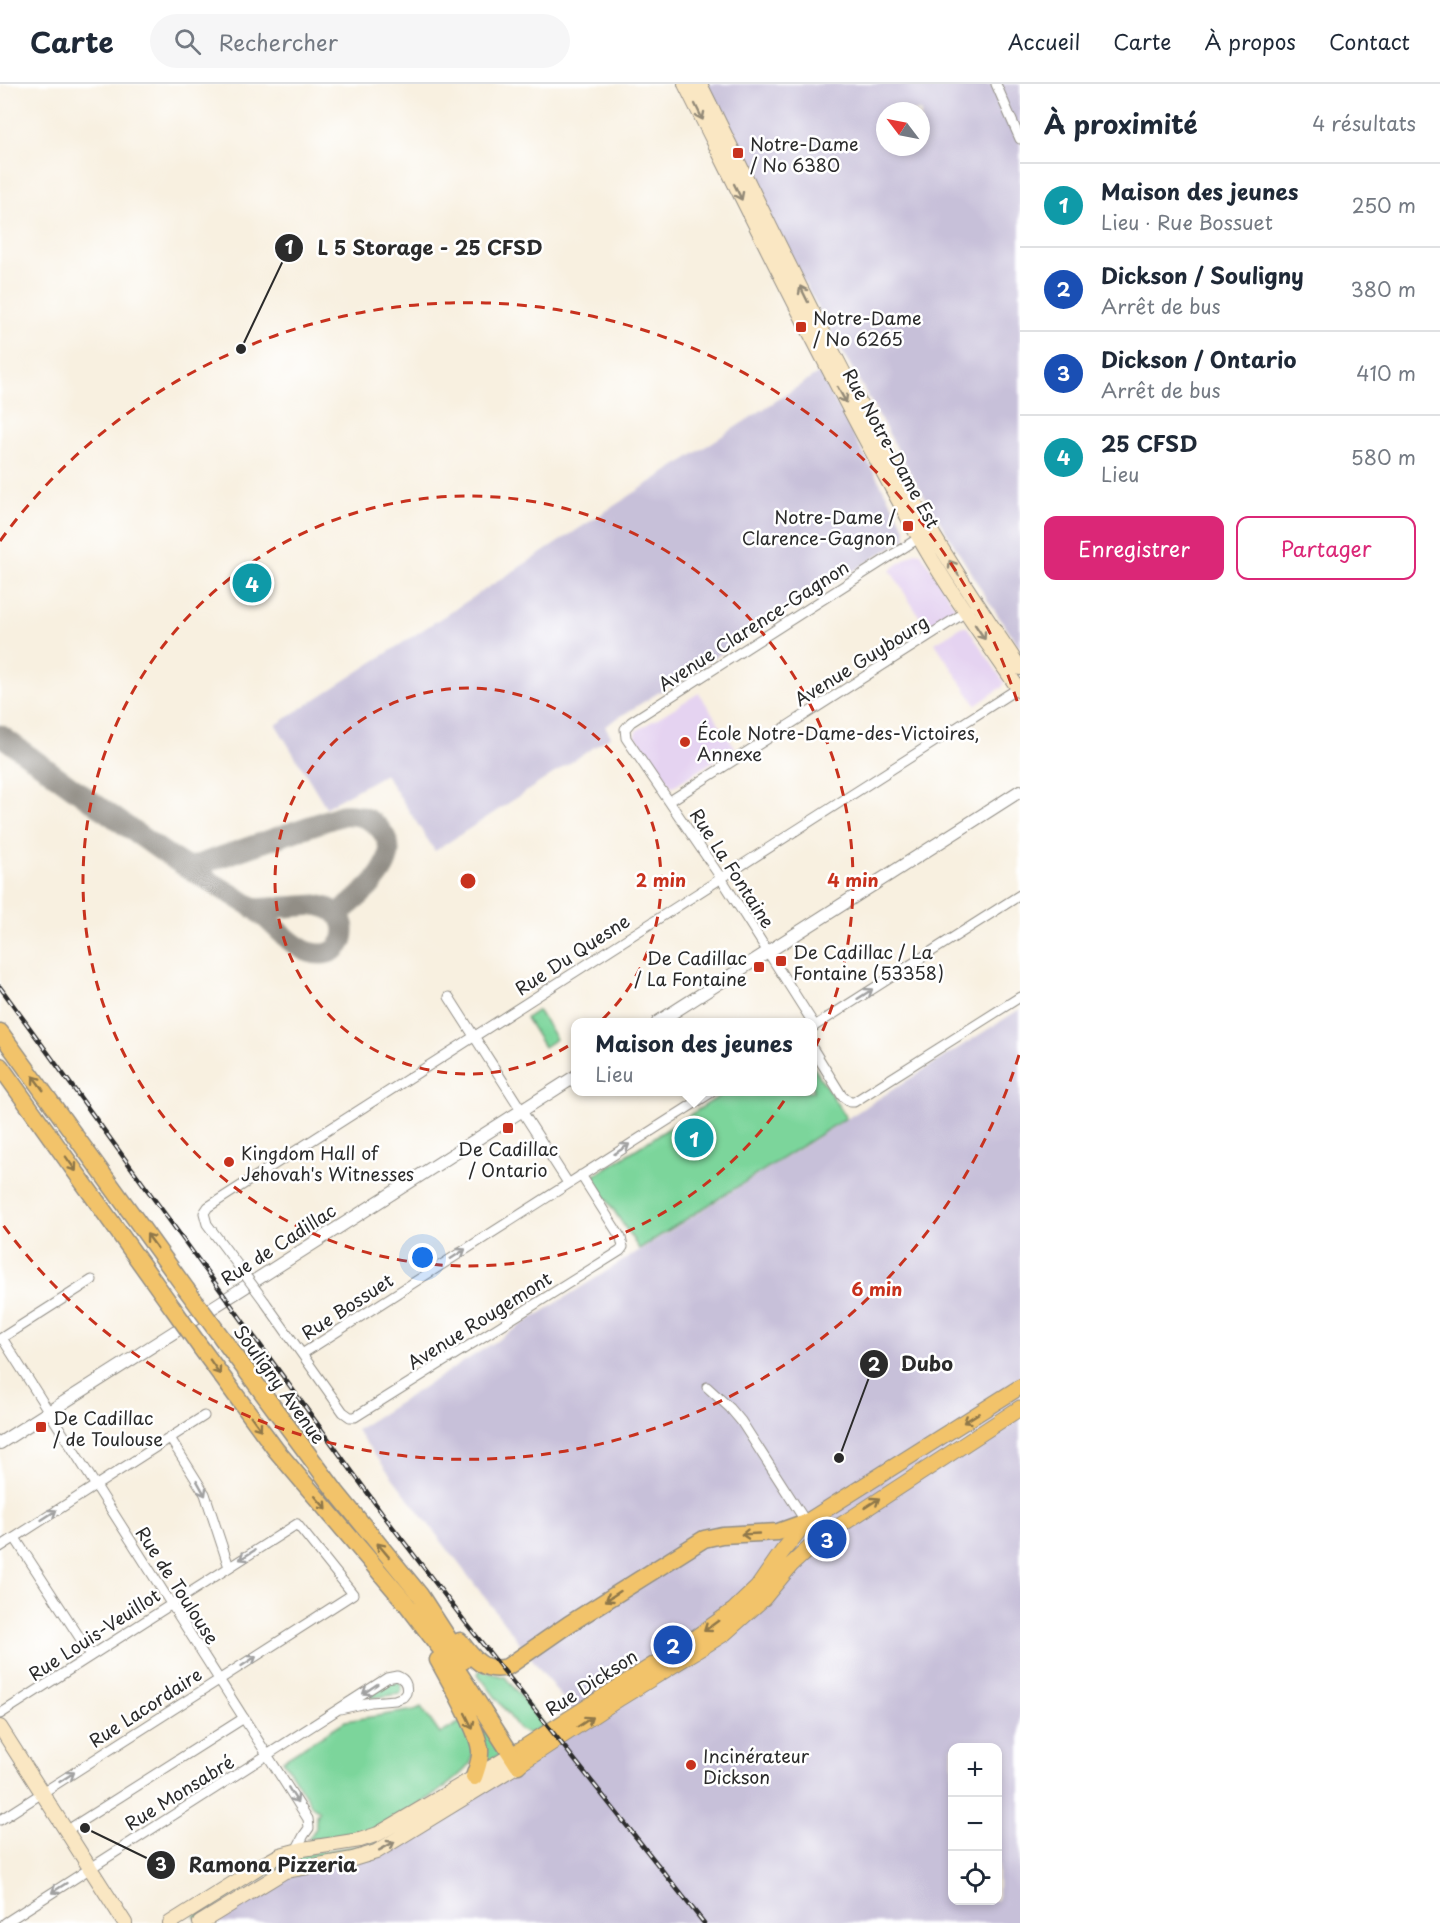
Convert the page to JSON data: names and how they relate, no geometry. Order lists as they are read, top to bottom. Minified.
{"streets":{"highway":["Souligny Avenue"],"main road":["Rue Notre-Dame Est","Rue Dickson"],"street":["Avenue Clarence-Gagnon","Avenue Guybourg","Rue La Fontaine","Rue Du Quesne","Rue de Cadillac","Rue Bossuet","Avenue Rougemont","Rue de Toulouse","Rue Louis-Veuillot","Rue Lacordaire","Rue Monsabré"]},"crossings":[["Rue Notre-Dame Est","Avenue Clarence-Gagnon"],["Rue Notre-Dame Est","Avenue Guybourg"],["Rue Notre-Dame Est","Rue Du Quesne"],["Avenue Clarence-Gagnon","Rue La Fontaine"],["Avenue Guybourg","Rue La Fontaine"],["Rue La Fontaine","Rue Du Quesne"],["Rue Du Quesne","Rue Bossuet"],["Rue Du Quesne","Avenue Rougemont"],["Rue de Cadillac","Rue de Toulouse"],["Rue Bossuet","Avenue Rougemont"],["Souligny Avenue","Rue Dickson"],["Rue de Toulouse","Rue Louis-Veuillot"],["Rue de Toulouse","Rue Dickson"],["Rue de Toulouse","Rue Lacordaire"],["Rue de Toulouse","Rue Monsabré"],["Rue Louis-Veuillot","Rue Lacordaire"]],"one_way":["Rue Bossuet"],"places":{"transit":["Notre-Dame / No 6380","Notre-Dame / No 6265","Notre-Dame / Clarence-Gagnon","De Cadillac / La Fontaine (53358)","De Cadillac / La Fontaine","De Cadillac / Ontario","De Cadillac / de Toulouse"],"other":["L 5 Storage - 25 CFSD","École Notre-Dame-des-Victoires, Annexe","Kingdom Hall of Jehovah's Witnesses","Dubo","Incinérateur Dickson","Ramona Pizzeria"]},"north":"top left","page":{"header":"Carte","search":"Rechercher","nav":["Accueil","Carte","À propos","Contact"],"heading":["À proximité","4 résultats"],"list":[{"mark":"1","name":"Maison des jeunes","note":"Lieu · Rue Bossuet","value":"250 m"},{"mark":"2","name":"Dickson / Souligny","note":"Arrêt de bus","value":"380 m"},{"mark":"3","name":"Dickson / Ontario","note":"Arrêt de bus","value":"410 m"},{"mark":"4","name":"25 CFSD","note":"Lieu","value":"580 m"}],"buttons":["Enregistrer","Partager"],"pins":["4","1","3","2"],"popup":["Maison des jeunes","Lieu"],"map_buttons":["+","−"]},"rings":["2 min","4 min","6 min"]}
